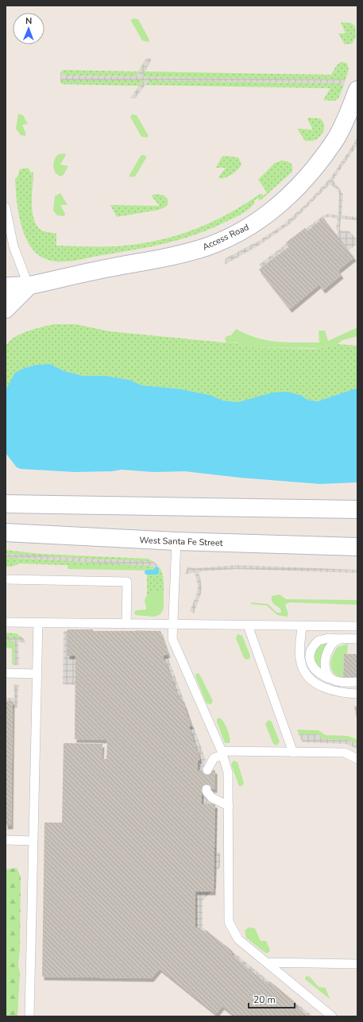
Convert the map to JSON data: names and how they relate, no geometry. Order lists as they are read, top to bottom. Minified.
{"streets":{"street":["Access Road","West Santa Fe Street"]},"scale_bar":"20 m","north":"top"}
